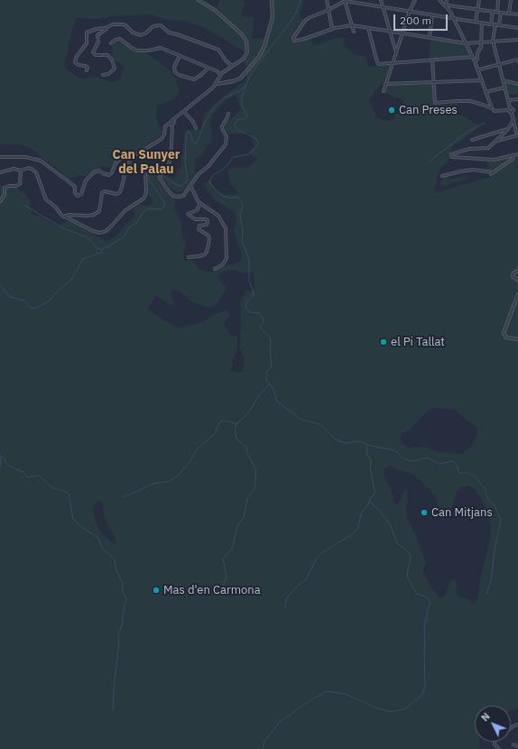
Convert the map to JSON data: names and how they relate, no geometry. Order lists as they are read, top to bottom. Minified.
{"districts":["Can Sunyer del Palau"],"places":["Can Preses","el Pi Tallat","Can Mitjans","Mas d'en Carmona"],"scale_bar":"200 m","north":"top left"}
